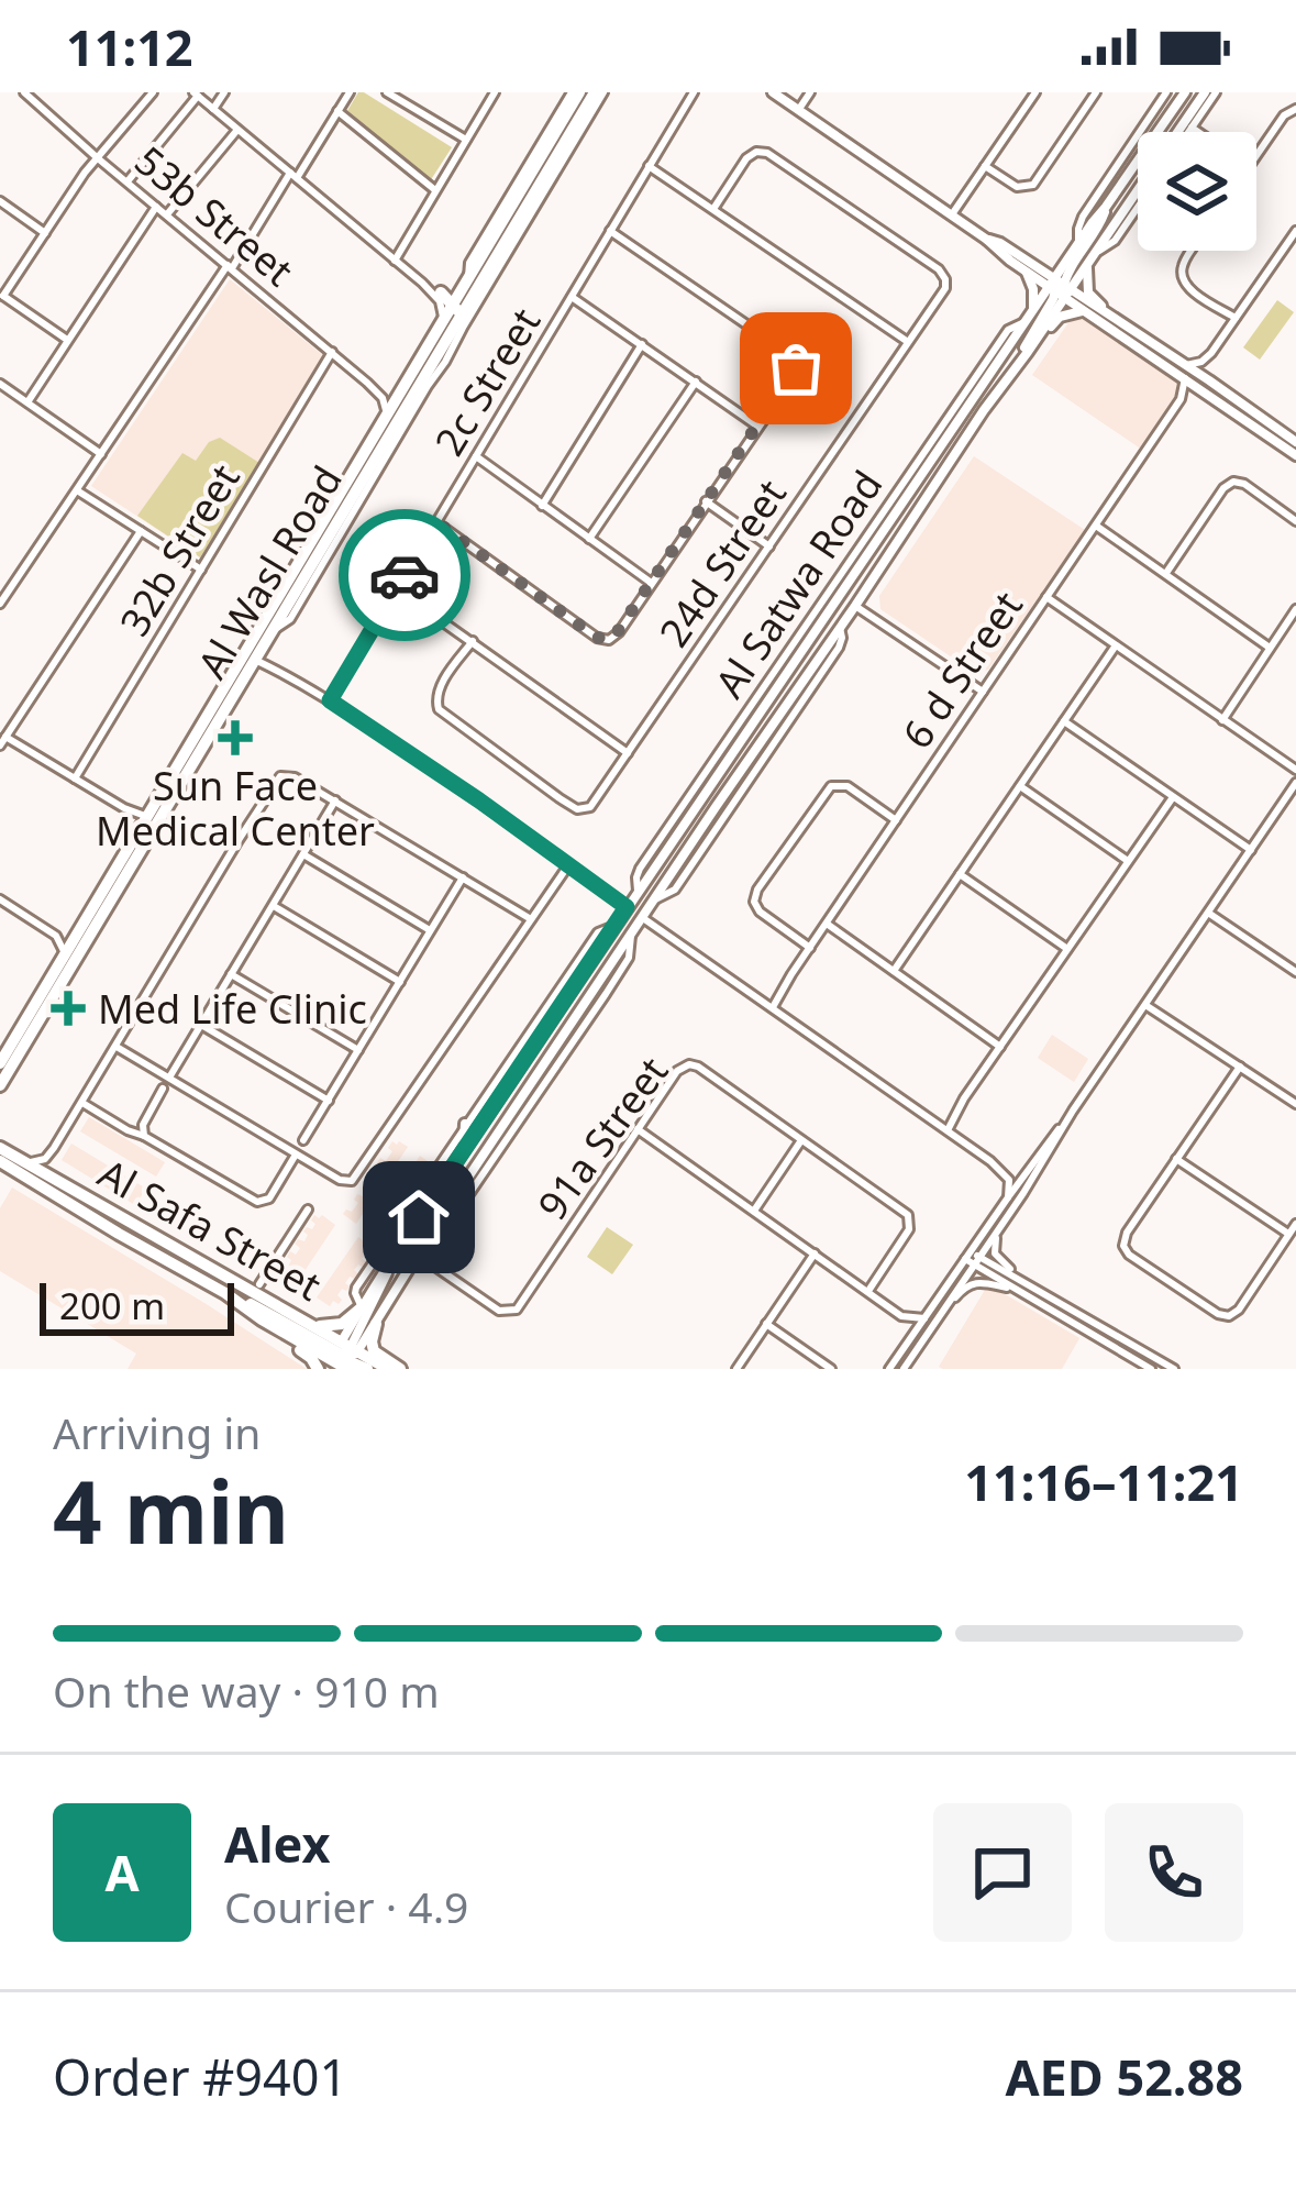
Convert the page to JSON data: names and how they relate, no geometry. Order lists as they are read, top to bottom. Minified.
{"streets":{"main road":["Al Wasl Road","Al Satwa Road","Al Safa Street"],"street":["53b Street","2c Street","32b Street","24d Street","6 d Street","91a Street"]},"crossings":[["53b Street","32b Street"],["53b Street","Al Wasl Road"],["Al Satwa Road","91a Street"],["Al Satwa Road","Al Safa Street"]],"places":{"health":["Sun Face Medical Center","Med Life Clinic"]},"scale_bar":"200 m","page":{"status":"11:12","scale":"200 m","heading":["4 min","Arriving in","11:16–11:21"],"panel":["Alex","Courier · 4.9","Order #9401","AED 52.88"],"bar":"On the way · 910 m","round":"A"}}
